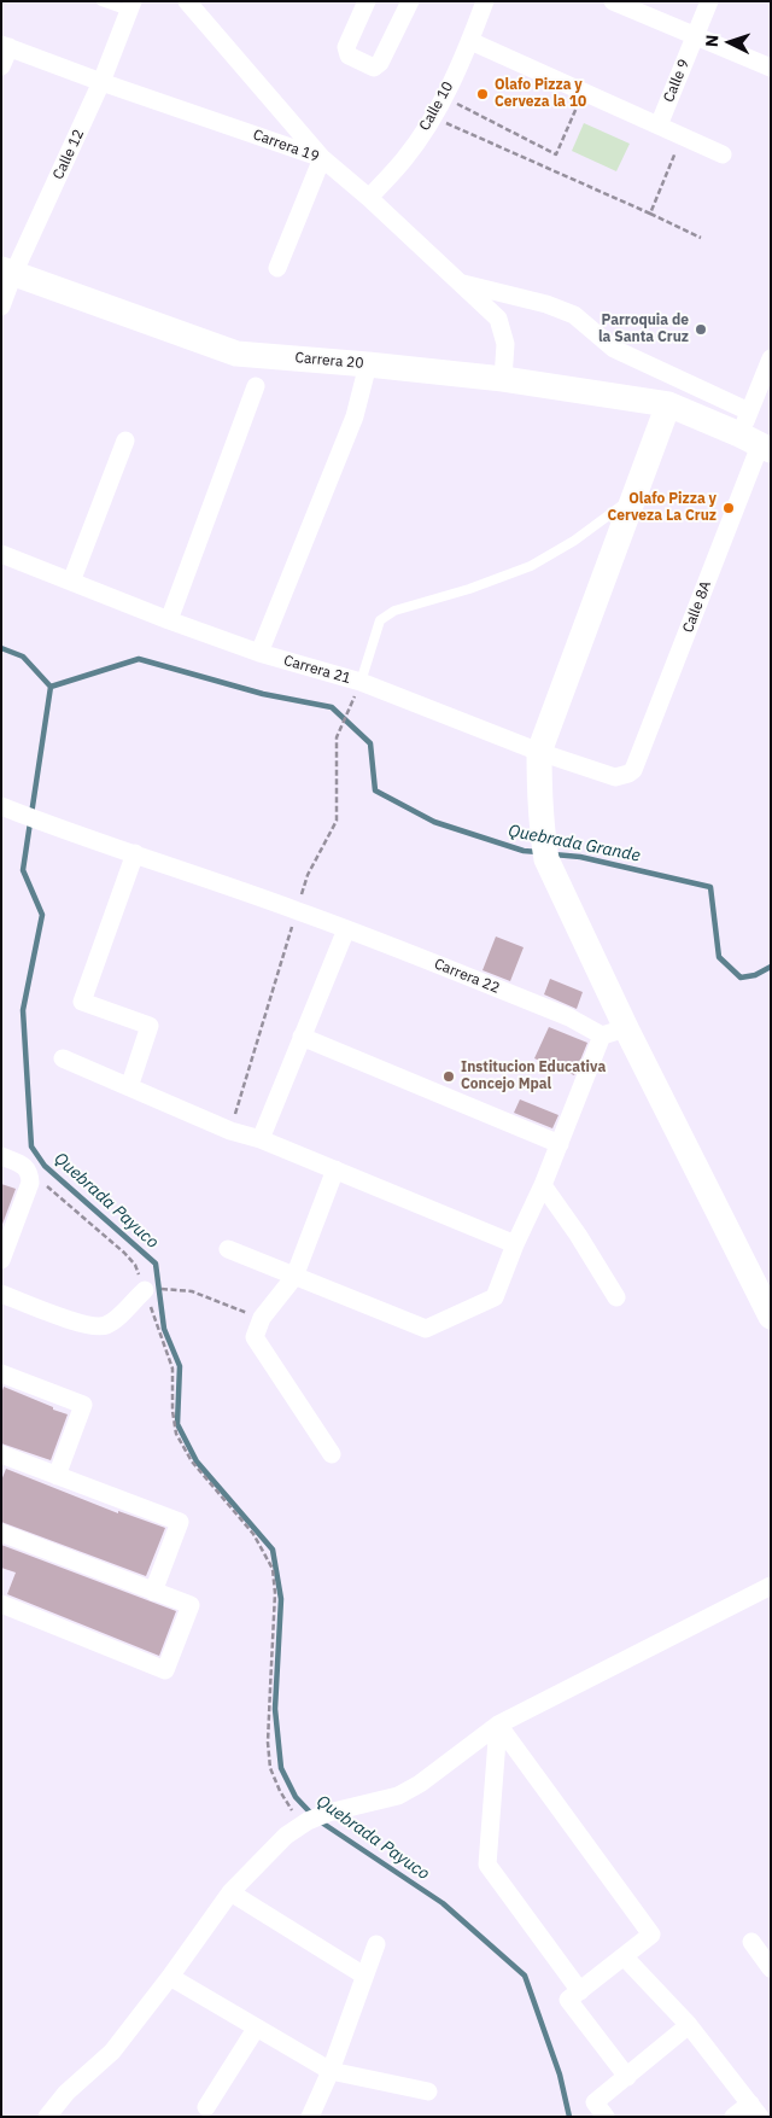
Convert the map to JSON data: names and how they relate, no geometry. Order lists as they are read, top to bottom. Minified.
{"streets":{"main road":["Carrera 20"],"street":["Calle 9","Calle 10","Carrera 19","Calle 12","Calle 8A","Carrera 21","Carrera 22"]},"crossings":[["Calle 10","Carrera 19"],["Carrera 19","Calle 12"],["Carrera 19","Carrera 20"],["Calle 12","Carrera 20"],["Carrera 20","Calle 8A"],["Calle 8A","Carrera 21"]],"water":["Quebrada Grande","Quebrada Payuco"],"places":["Olafo Pizza y Cerveza la 10","Parroquia de la Santa Cruz","Olafo Pizza y Cerveza La Cruz","Institucion Educativa Concejo Mpal"],"north":"left"}
